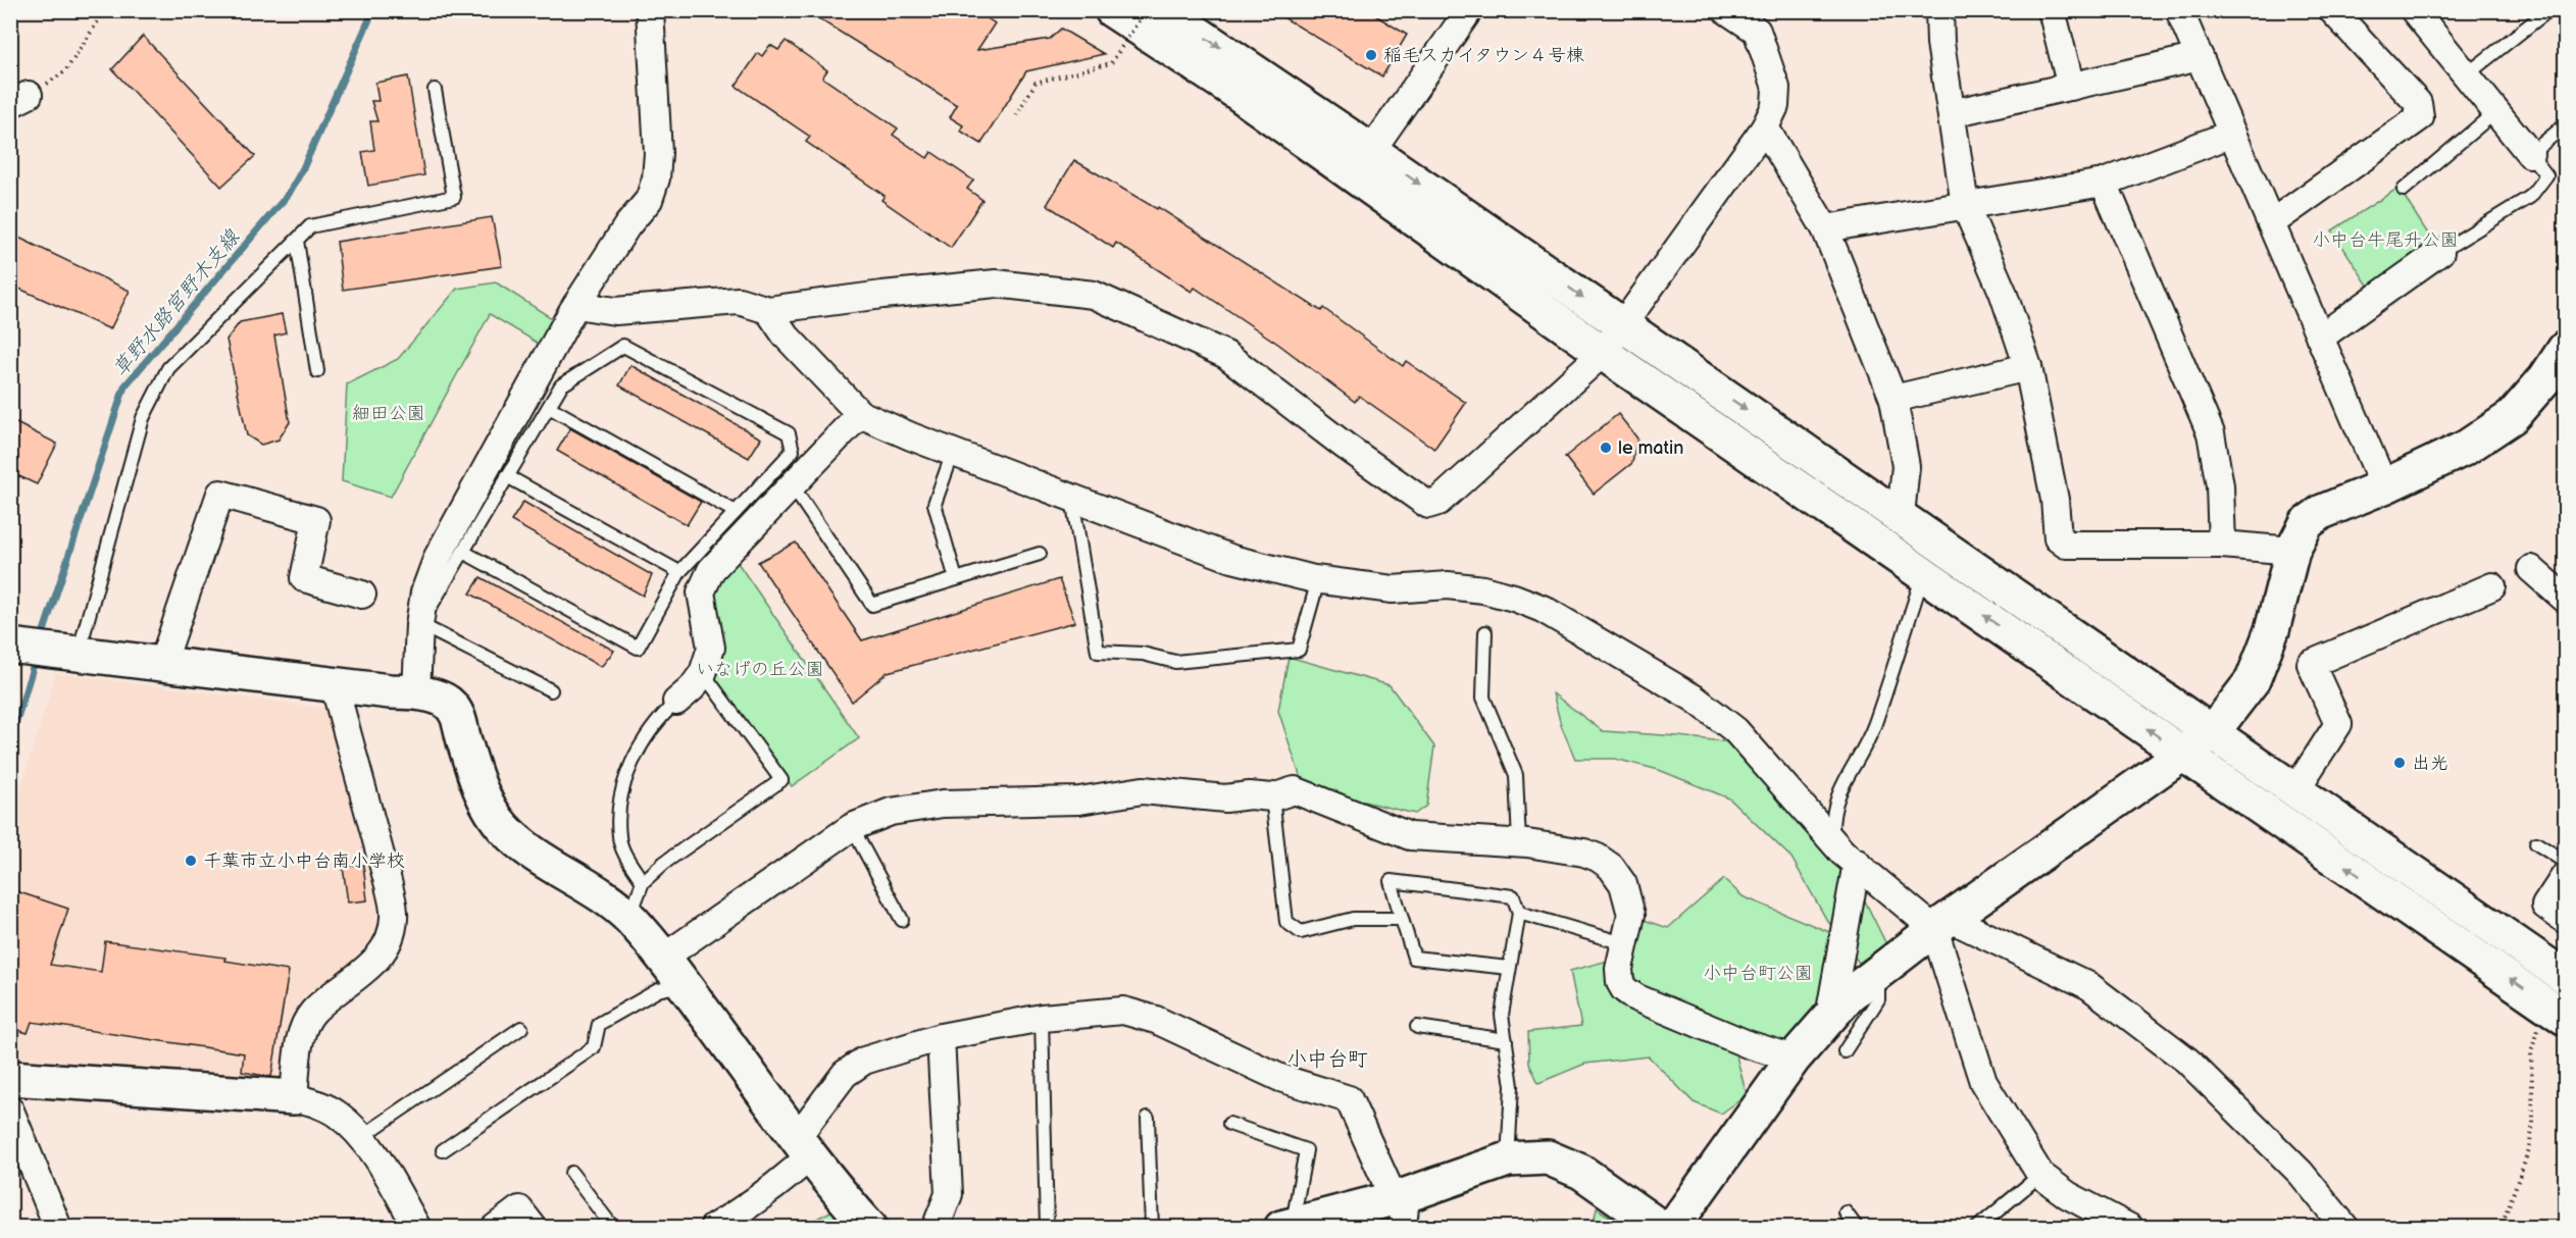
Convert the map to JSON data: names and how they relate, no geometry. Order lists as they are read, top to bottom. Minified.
{"districts":["小中台町"],"water":["草野水路宮野木支線"],"parks":["小中台牛尾升公園","細田公園","いなげの丘公園","小中台町公園"],"places":["稲毛スカイタウン４号棟","le matin","出光","千葉市立小中台南小学校"]}
